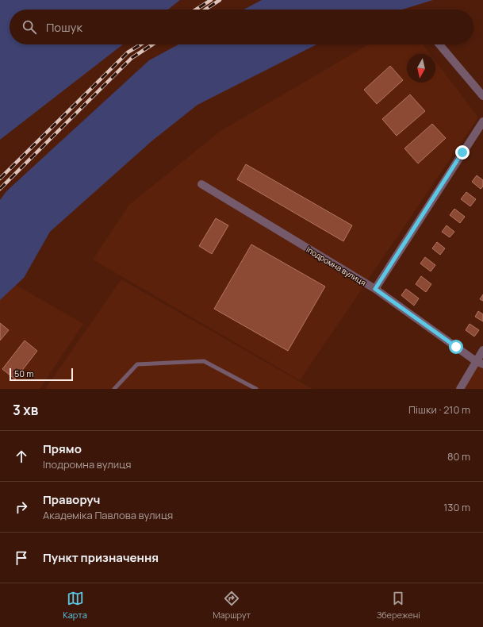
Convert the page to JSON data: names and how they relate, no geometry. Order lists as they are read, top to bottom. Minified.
{"streets":{"street":["Іподромна вулиця"]},"scale_bar":"50 m","north":"bottom","page":{"search":"Пошук","scale":"50 m","heading":["3 хв","Пішки · 210 m"],"list":[["Прямо","Іподромна вулиця","80 m"],["Праворуч","Академіка Павлова вулиця","130 m"],"Пункт призначення"],"nav":["Карта","Маршрут","Збережені"]}}
